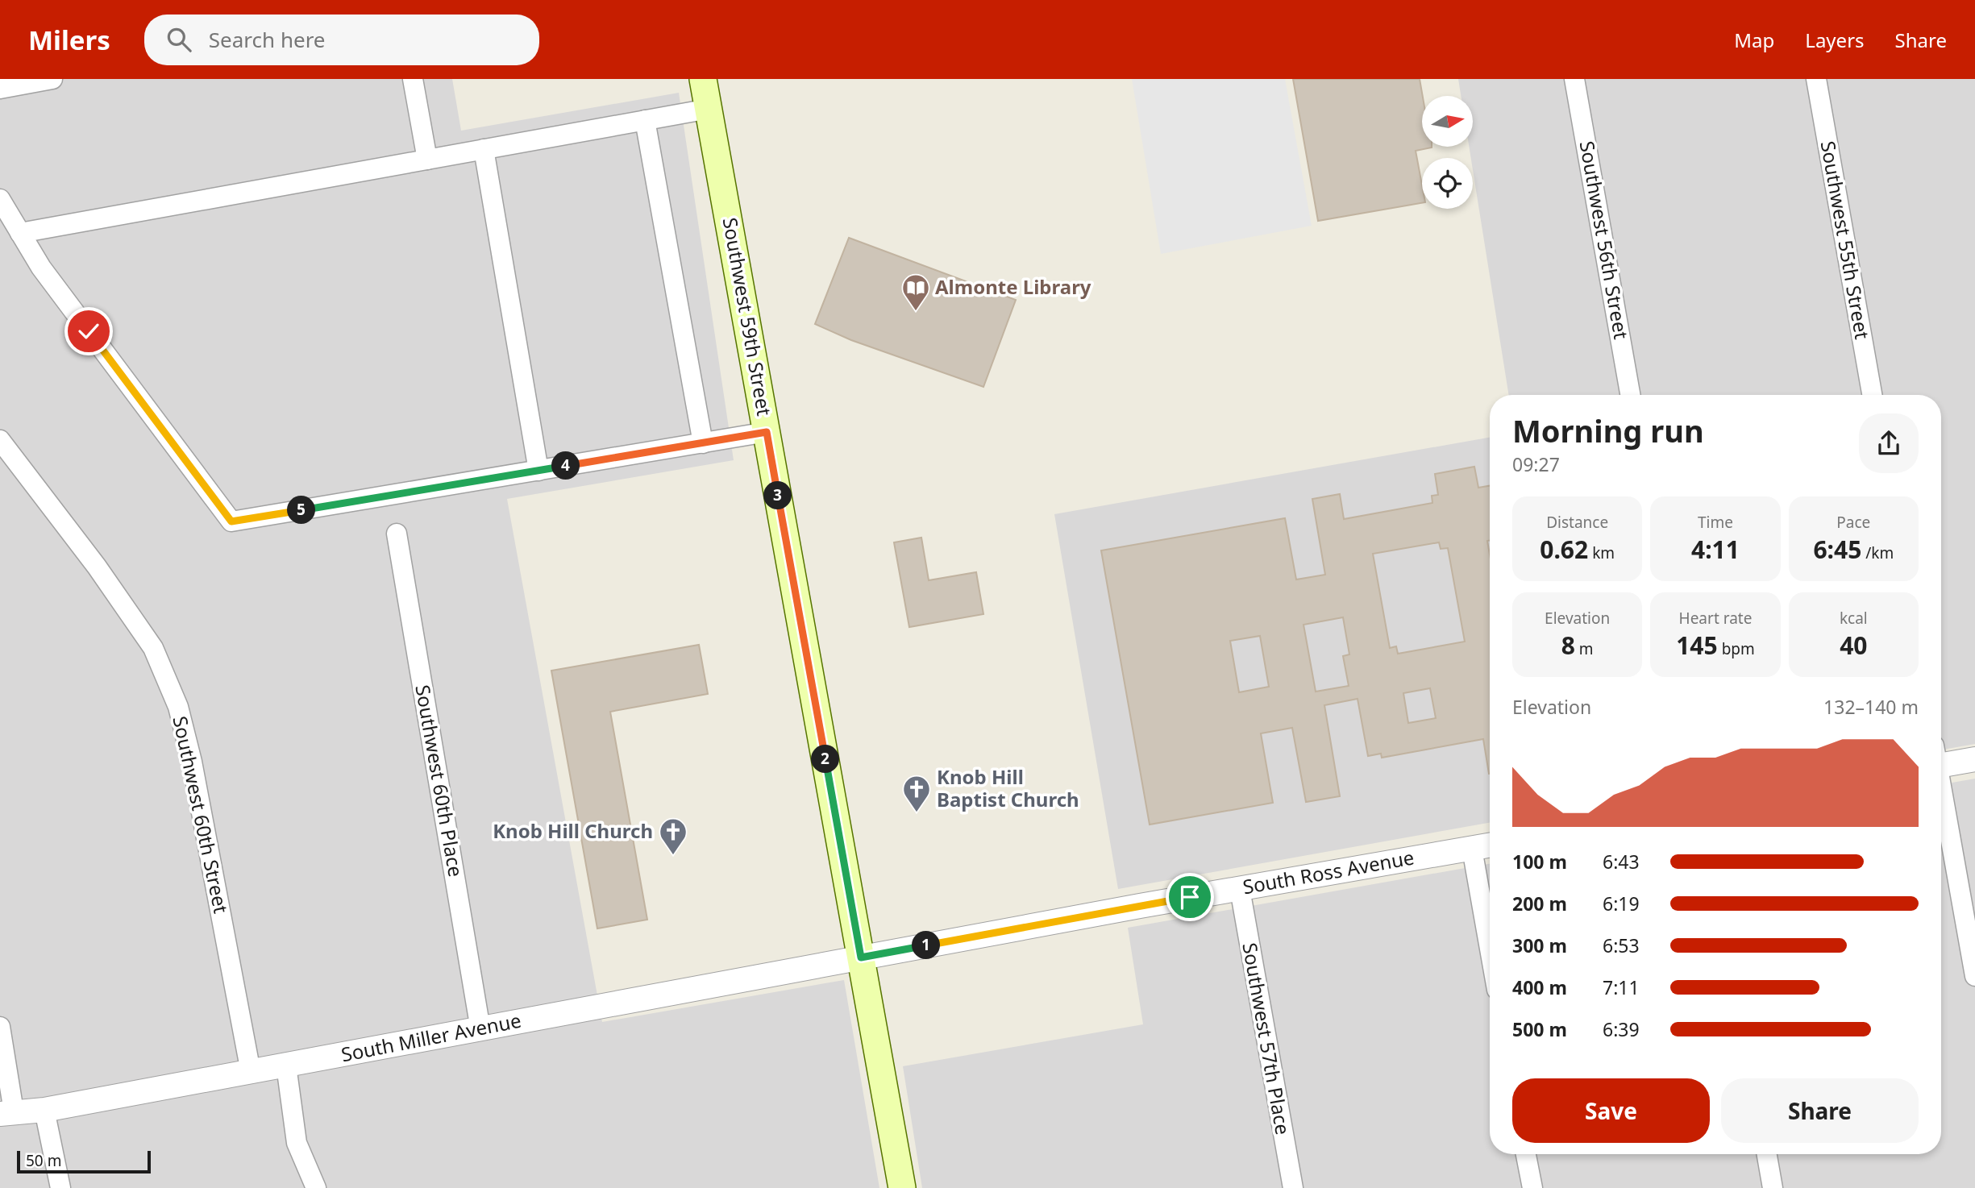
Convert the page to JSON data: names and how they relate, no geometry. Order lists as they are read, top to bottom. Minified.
{"streets":{"main road":["Southwest 59th Street"],"street":["Southwest 56th Street","Southwest 55th Street","Southwest 60th Place","Southwest 60th Street","South Ross Avenue","South Miller Avenue","Southwest 57th Place"]},"crossings":[["Southwest 59th Street","South Ross Avenue"],["Southwest 59th Street","South Miller Avenue"],["Southwest 60th Place","South Miller Avenue"],["Southwest 60th Street","South Miller Avenue"],["South Ross Avenue","South Miller Avenue"],["South Ross Avenue","Southwest 57th Place"]],"places":{"library":["Almonte Library"],"church":["Knob Hill Baptist Church","Knob Hill Church"]},"scale_bar":"50 m","north":"right","page":{"header":"Milers","search":"Search here","nav":["Map","Layers","Share"],"heading":["Morning run","09:27"],"pins":["4","3","5","2","1"],"stats":[["Distance","0.62 km"],["Time","4:11"],["Pace","6:45 /km"],["Elevation","8 m"],["Heart rate","145 bpm"],["kcal","40"]],"chart":["Elevation","132–140 m"],"list":[{"name":"100 m","note":"6:43"},{"name":"200 m","note":"6:19"},{"name":"300 m","note":"6:53"},{"name":"400 m","note":"7:11"},{"name":"500 m","note":"6:39"}],"buttons":["Save","Share"],"scale":"50 m"}}
